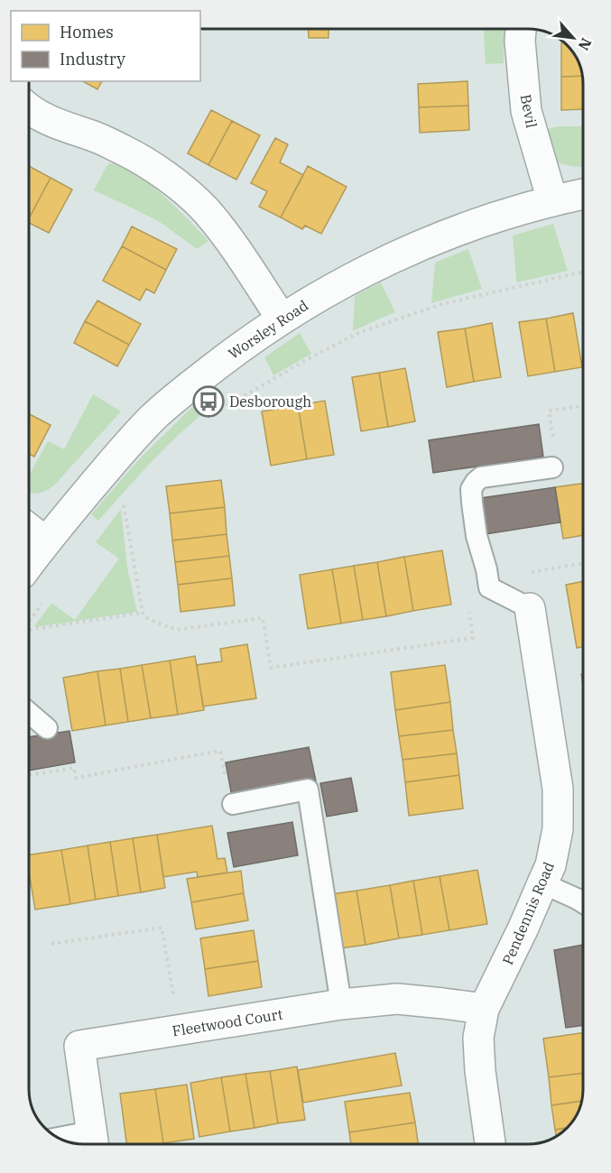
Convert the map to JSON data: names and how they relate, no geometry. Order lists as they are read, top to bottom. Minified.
{"streets":{"street":["Bevil","Worsley Road","Pendennis Road","Fleetwood Court"]},"crossings":[["Bevil","Worsley Road"],["Pendennis Road","Fleetwood Court"]],"places":{"bus stop":["Desborough"]},"legend":["Homes","Industry"],"north":"bottom right"}
